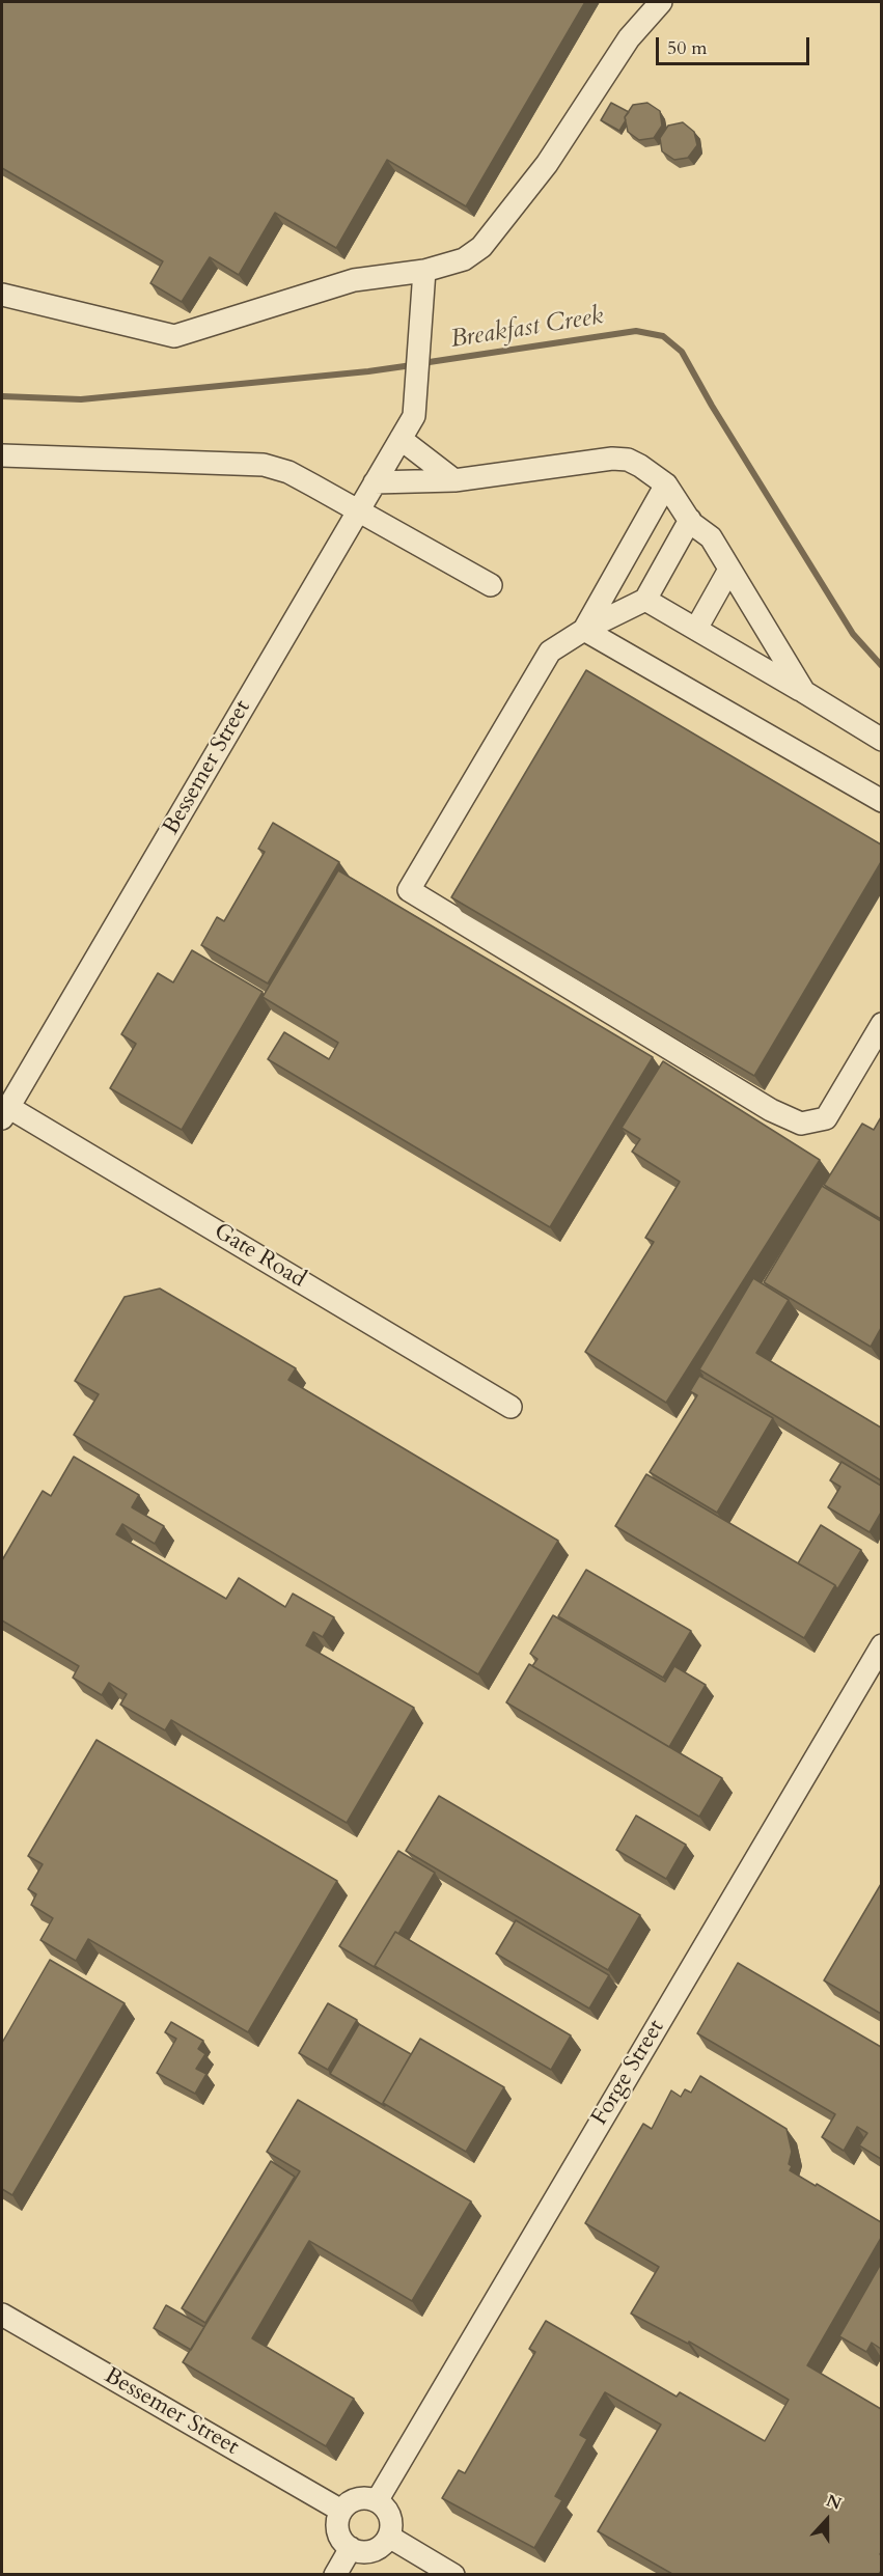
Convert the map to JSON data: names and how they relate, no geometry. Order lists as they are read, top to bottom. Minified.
{"streets":{"street":["Bessemer Street","Gate Road","Forge Street"]},"crossings":[["Bessemer Street","Gate Road"],["Bessemer Street","Forge Street"]],"water":["Breakfast Creek"],"scale_bar":"50 m","north":"top"}
